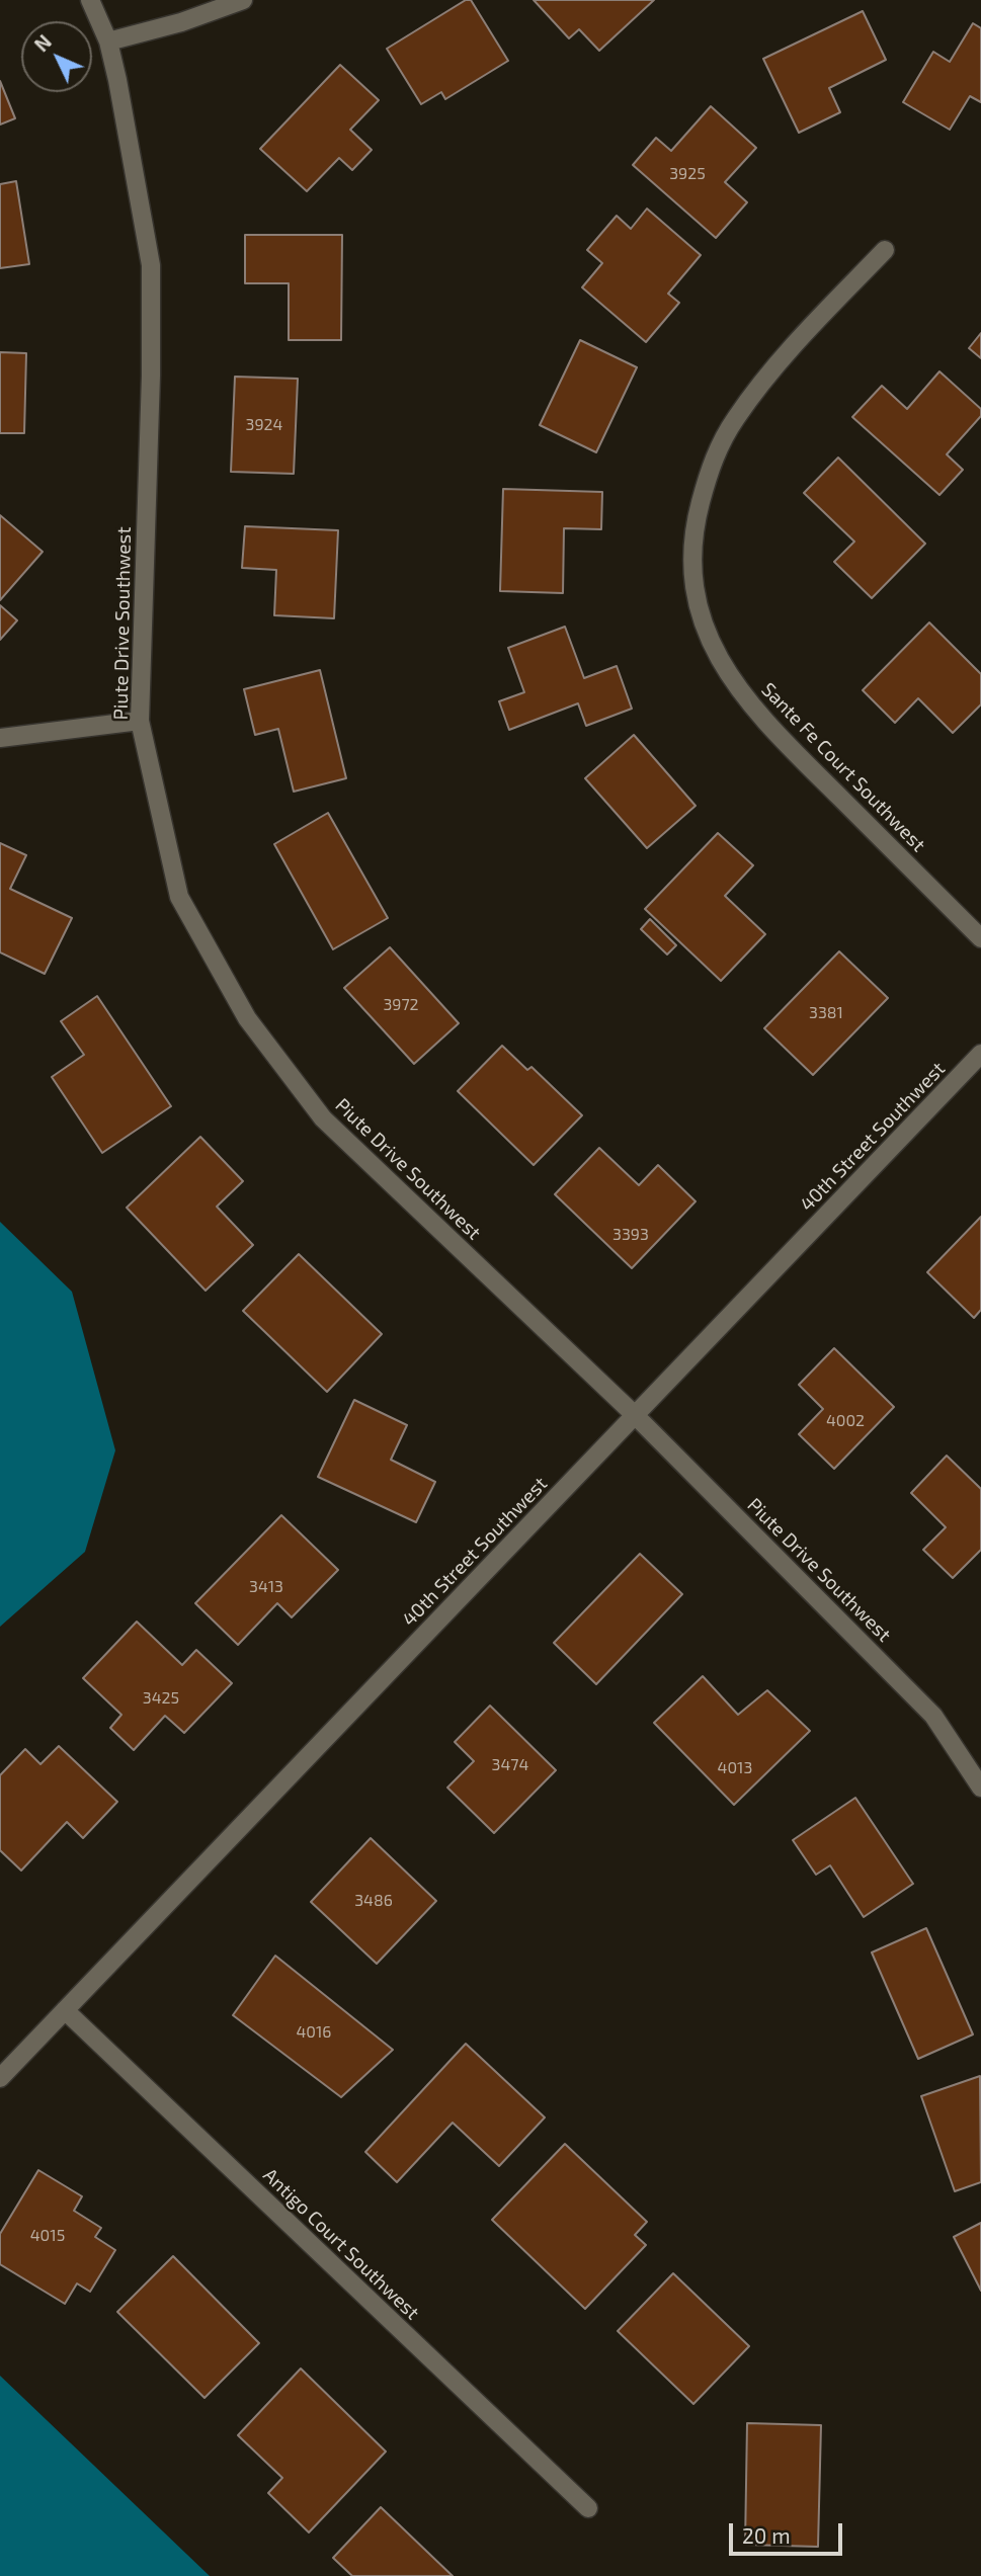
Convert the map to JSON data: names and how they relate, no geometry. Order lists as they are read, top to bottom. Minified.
{"streets":{"street":["Piute Drive Southwest","Sante Fe Court Southwest","40th Street Southwest","Antigo Court Southwest"]},"crossings":[["Piute Drive Southwest","40th Street Southwest"],["40th Street Southwest","Antigo Court Southwest"]],"house_numbers":["3925","3924","3972","3381","3393","4002","3413","3425","3474","4013","3486","4016","4015"],"scale_bar":"20 m","north":"top left"}
